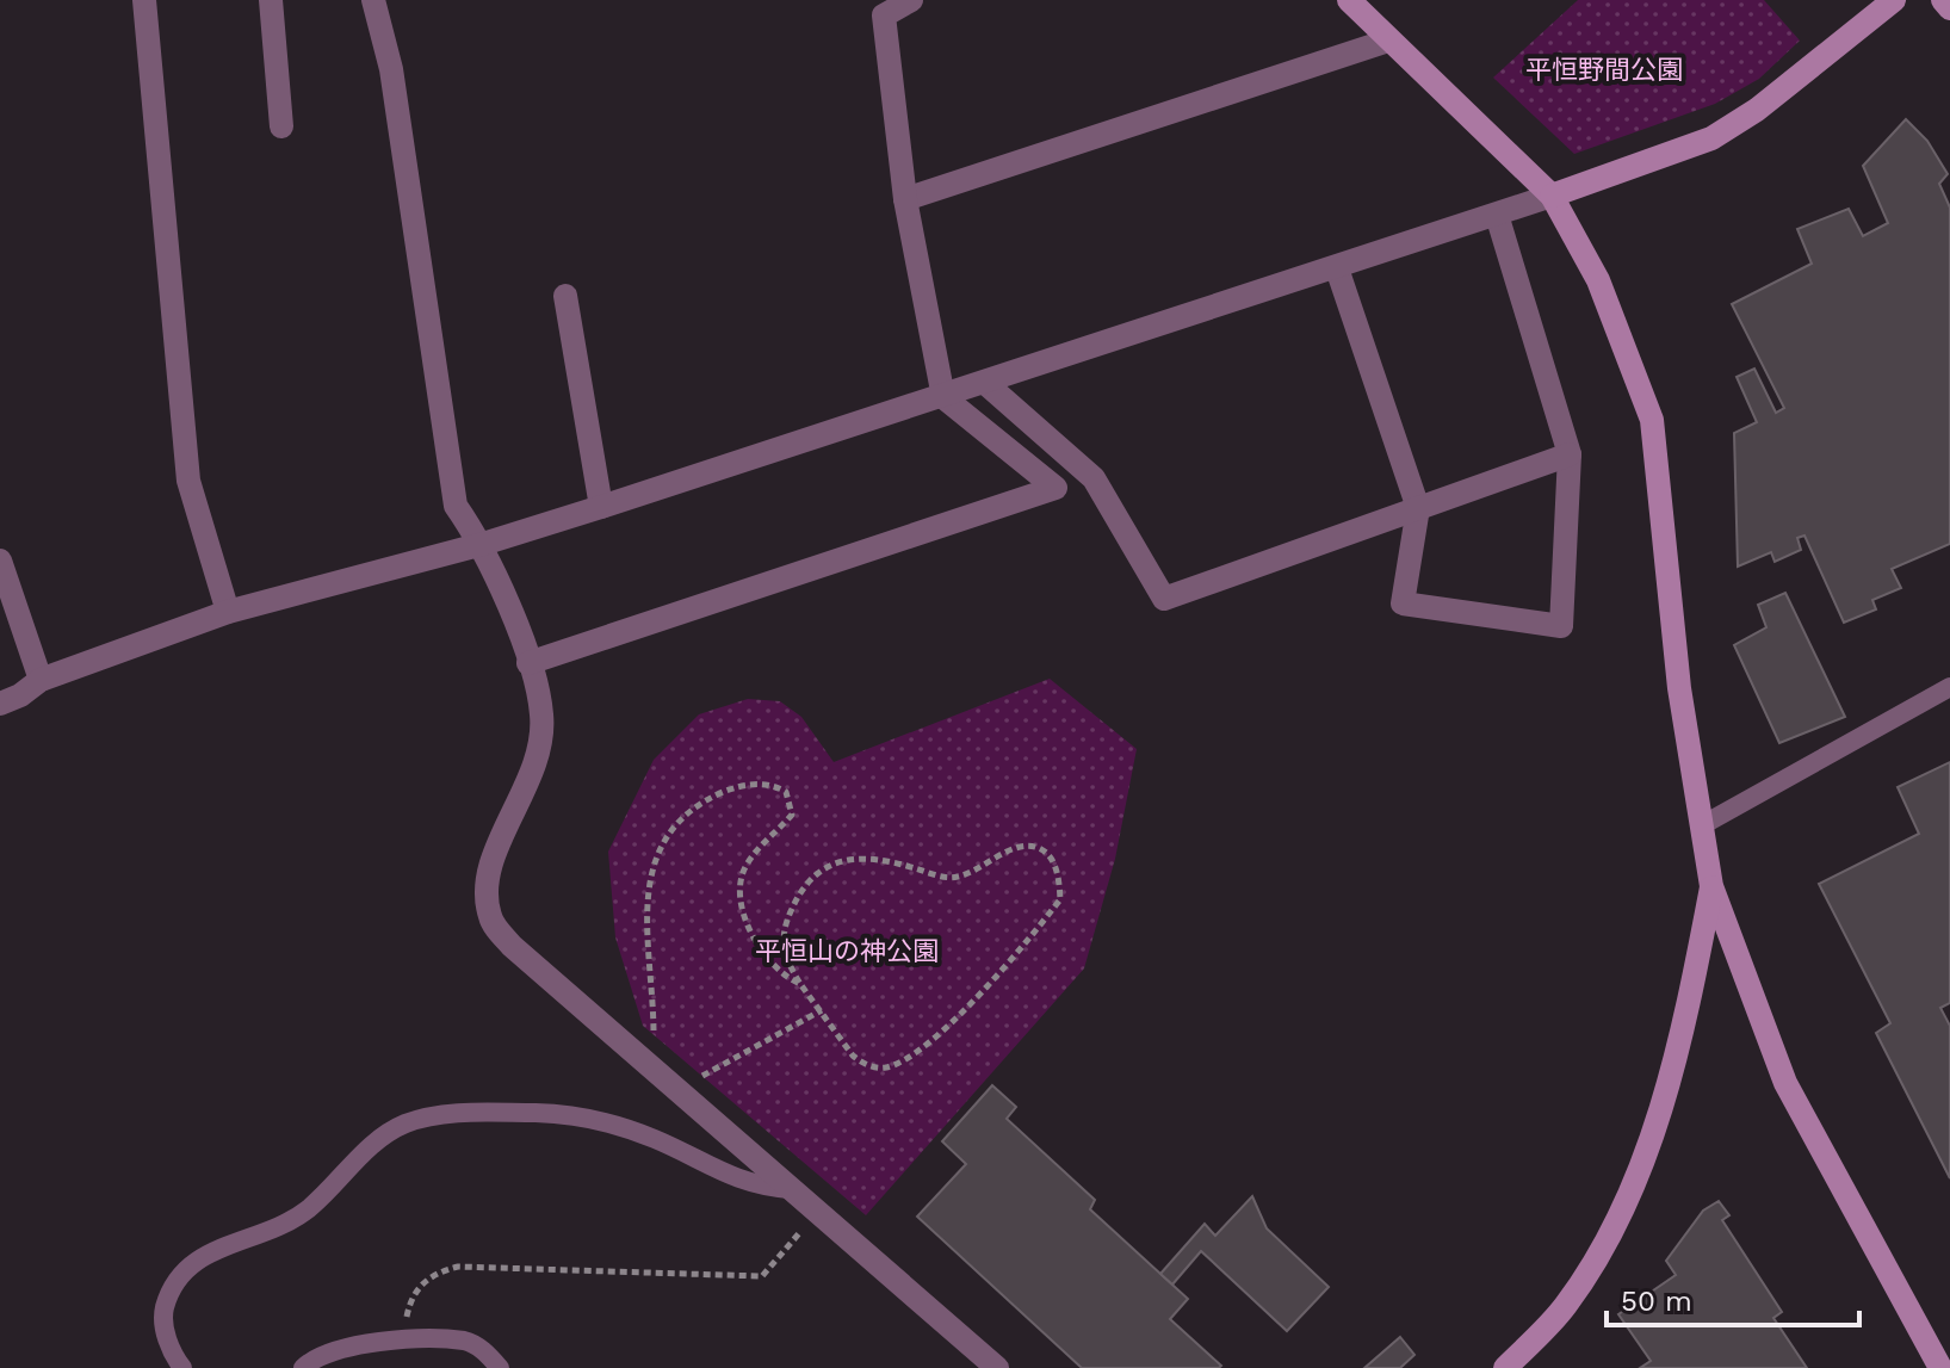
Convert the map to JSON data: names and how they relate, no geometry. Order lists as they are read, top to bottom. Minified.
{"parks":["平恒野間公園","平恒山の神公園"],"scale_bar":"50 m"}
